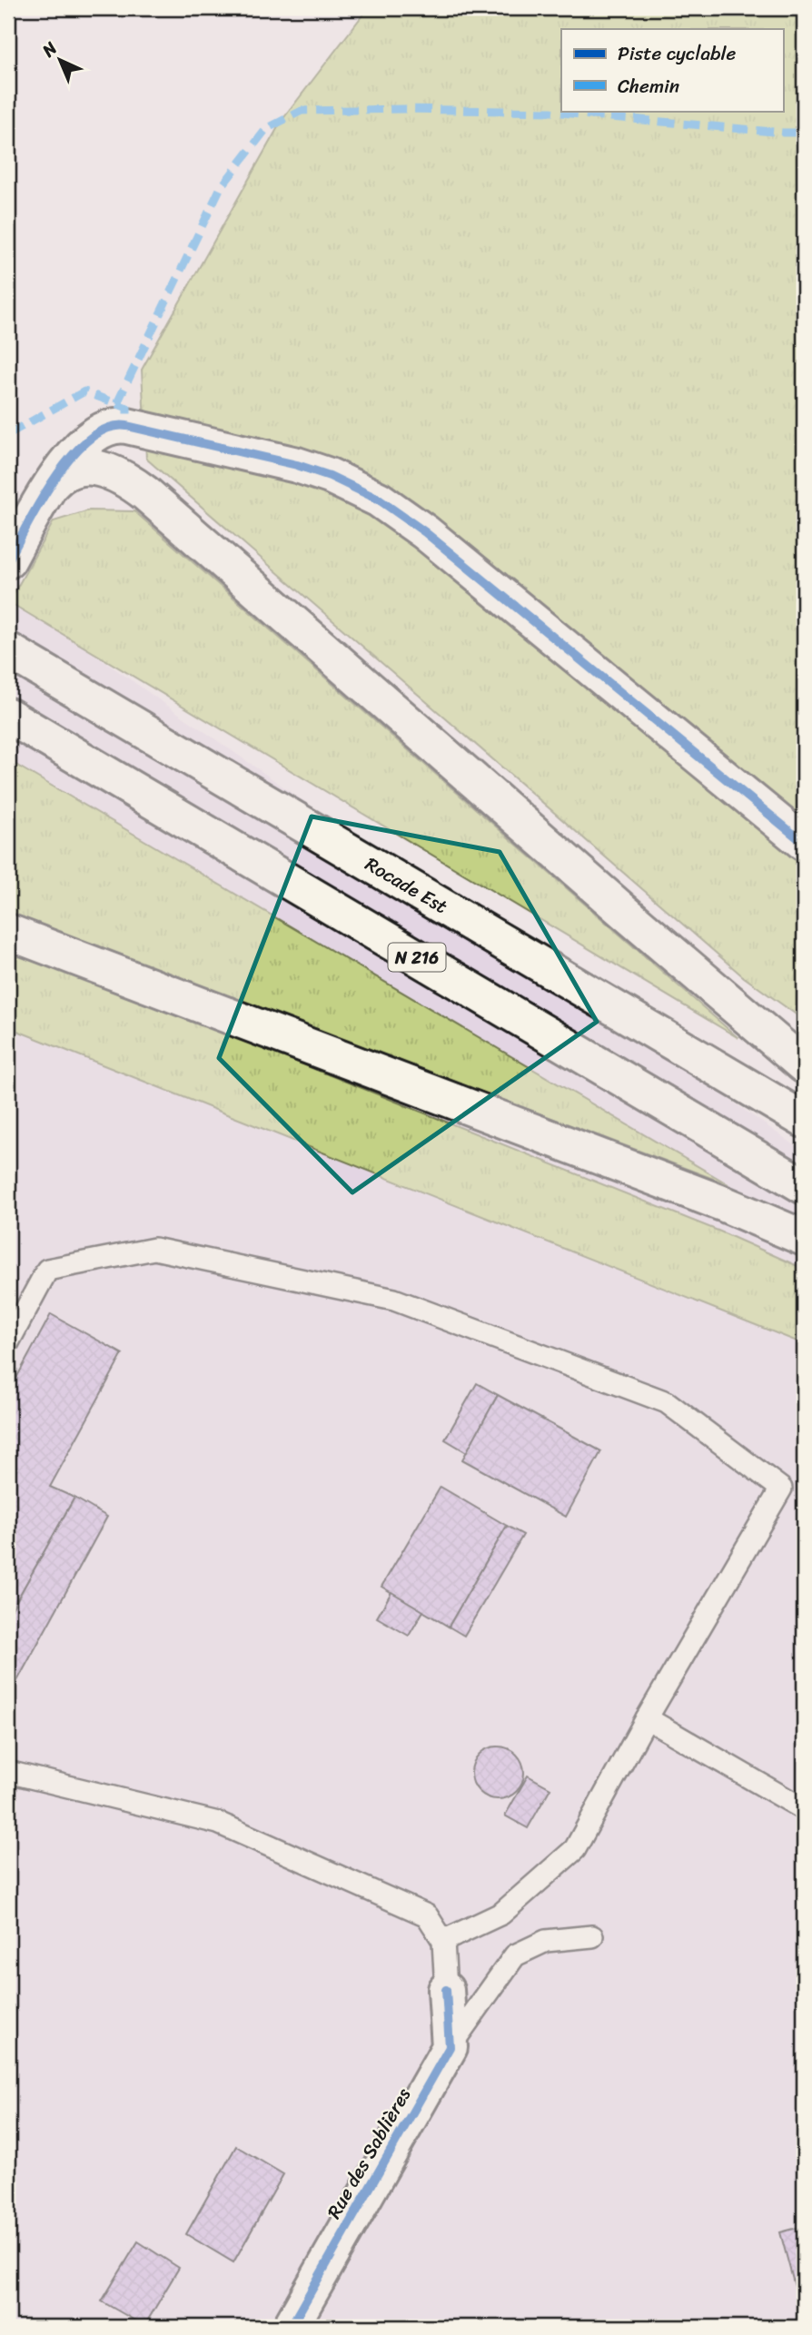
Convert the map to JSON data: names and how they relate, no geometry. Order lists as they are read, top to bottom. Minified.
{"streets":{"main road":["Rocade Est","N 216","Rue des Sablières"]},"legend":["Piste cyclable","Chemin"],"north":"top left"}
